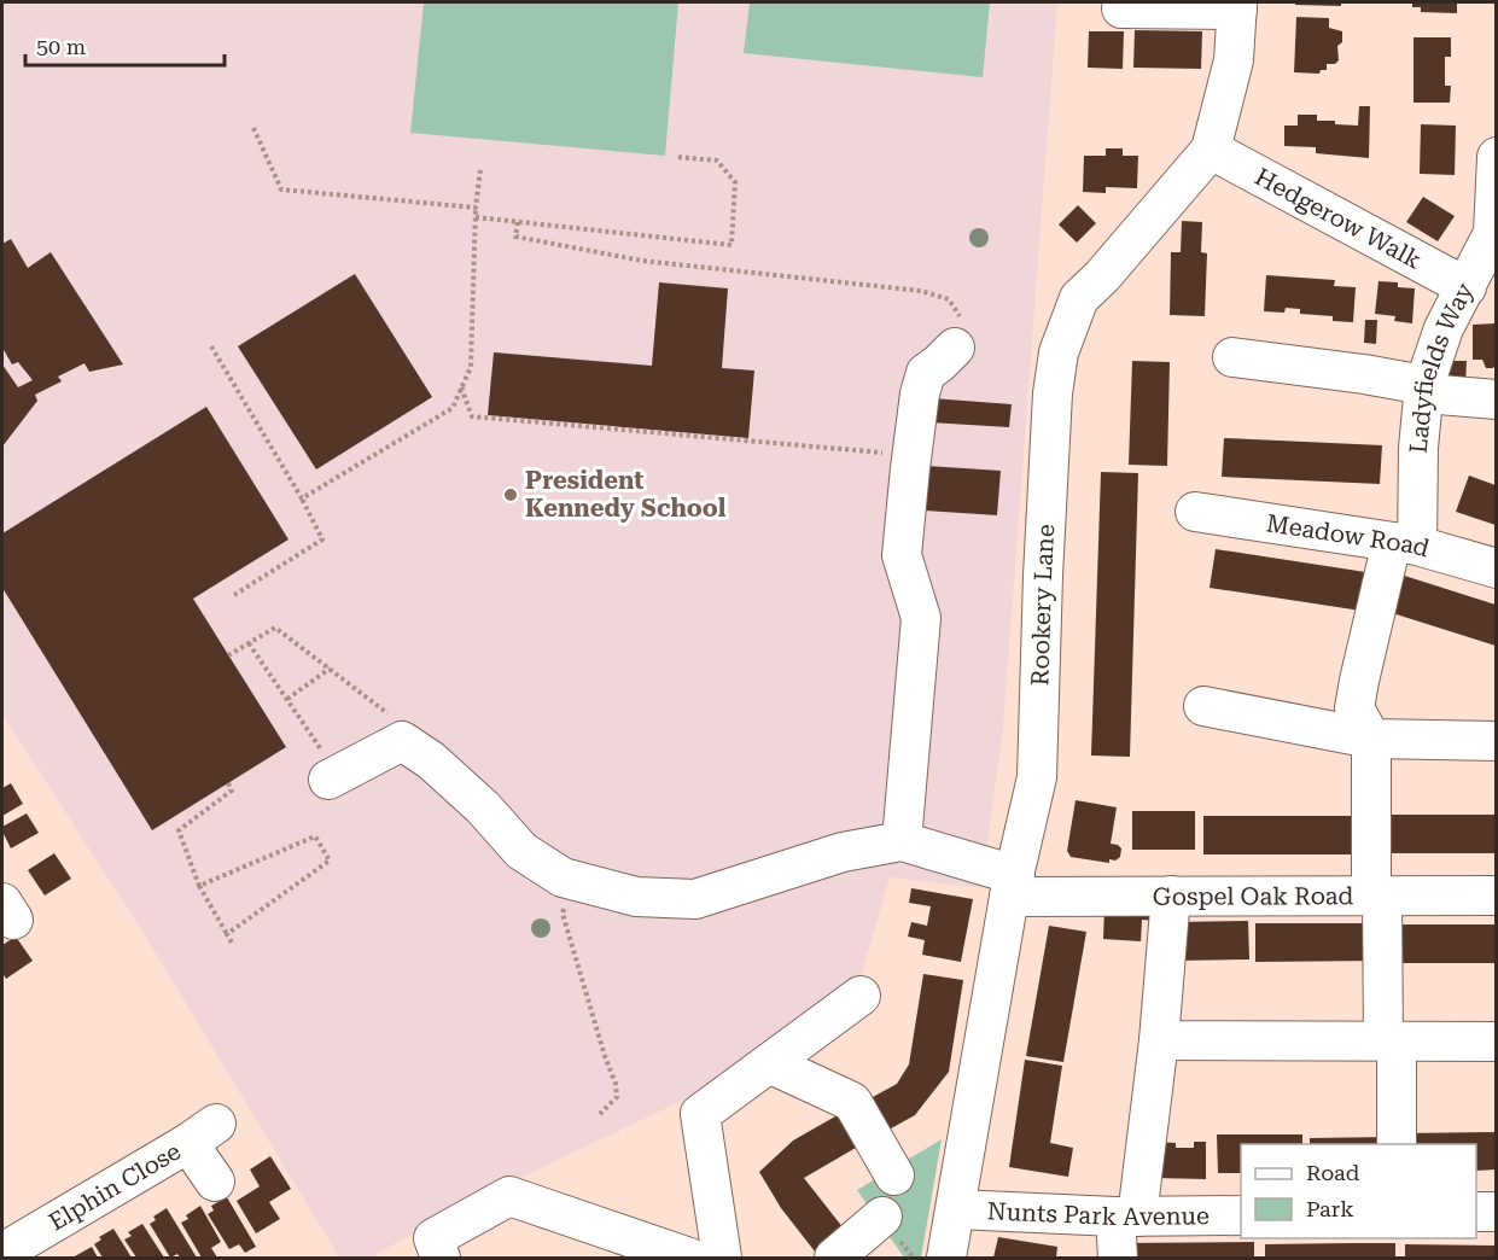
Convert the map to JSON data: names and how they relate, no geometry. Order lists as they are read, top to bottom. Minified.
{"streets":{"street":["Hedgerow Walk","Ladyfields Way","Meadow Road","Rookery Lane","Gospel Oak Road","Elphin Close","Nunts Park Avenue"]},"crossings":[["Hedgerow Walk","Ladyfields Way"],["Hedgerow Walk","Rookery Lane"],["Ladyfields Way","Meadow Road"],["Rookery Lane","Gospel Oak Road"],["Rookery Lane","Nunts Park Avenue"]],"places":["President Kennedy School"],"legend":["Road","Park"],"scale_bar":"50 m"}
